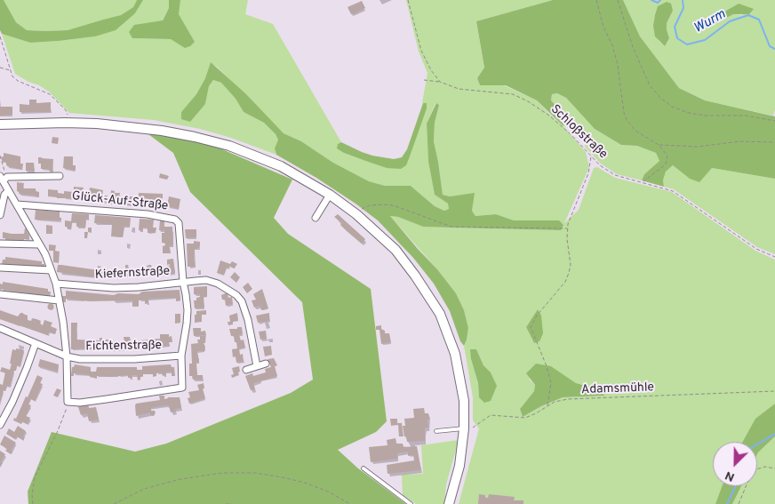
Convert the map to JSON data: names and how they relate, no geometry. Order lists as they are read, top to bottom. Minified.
{"streets":{"street":["Glück-Auf-Straße","Kiefernstraße","Fichtenstraße"],"path":["Schloßstraße","Adamsmühle"]},"crossings":[["Glück-Auf-Straße","Kiefernstraße"],["Glück-Auf-Straße","Fichtenstraße"]],"water":["Wurm"],"north":"bottom left"}
